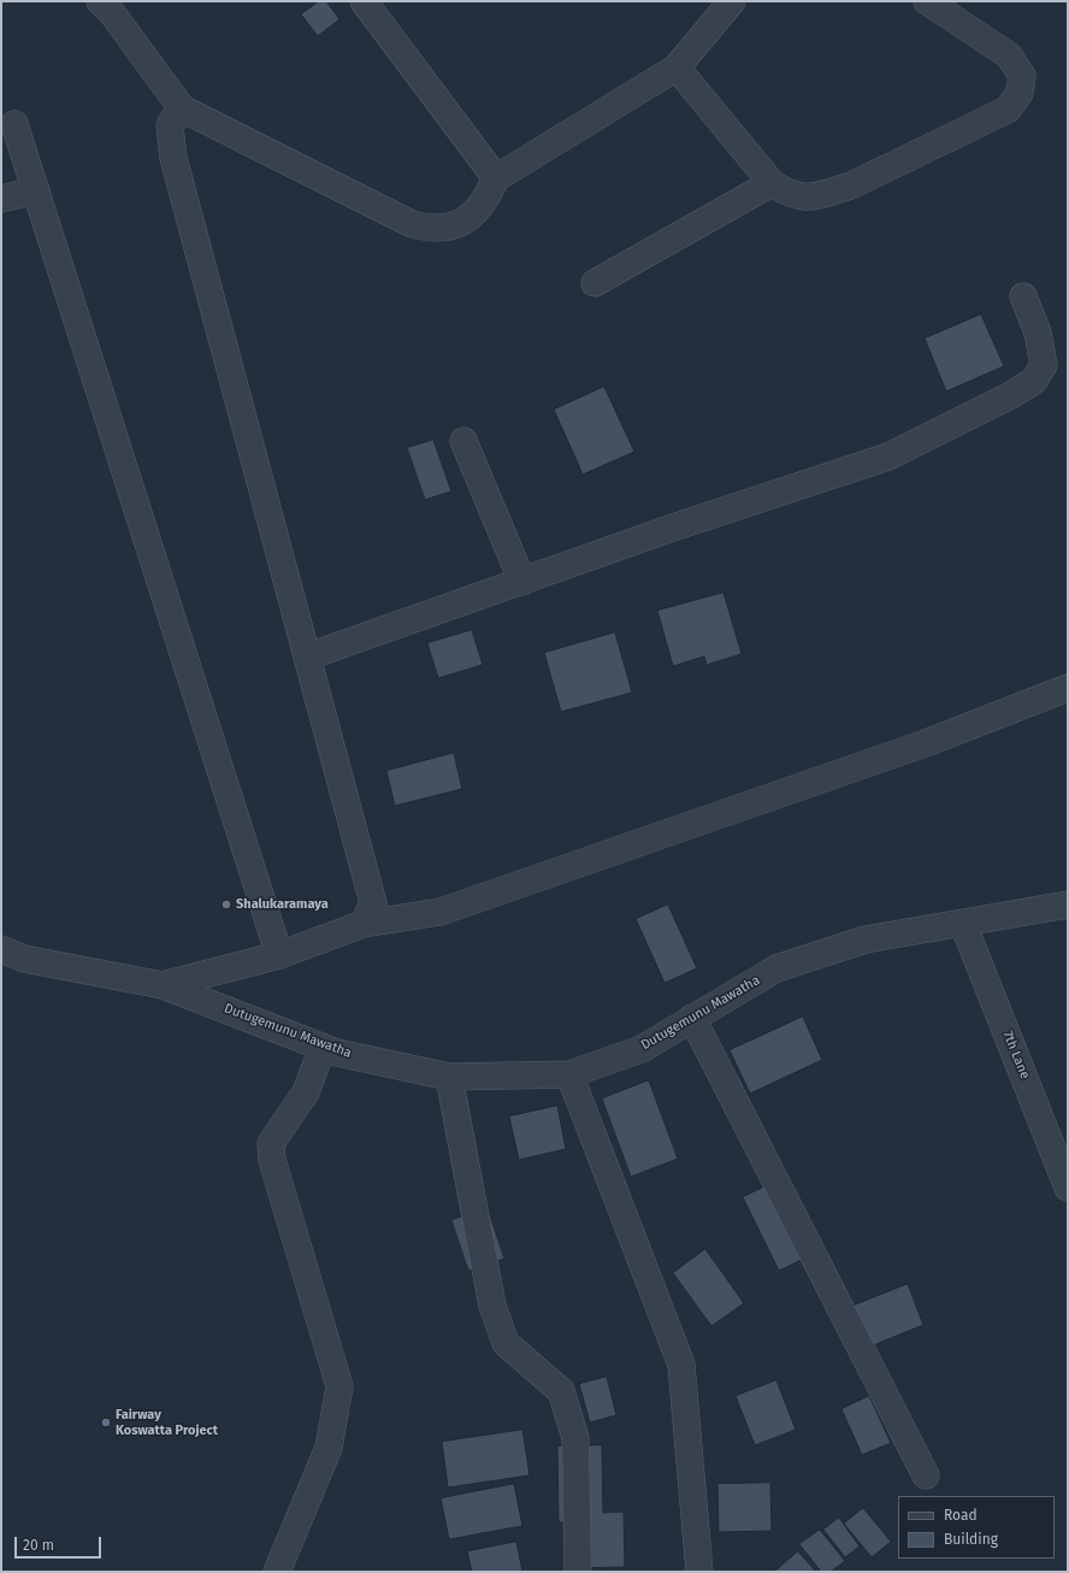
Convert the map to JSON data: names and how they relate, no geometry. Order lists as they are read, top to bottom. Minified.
{"streets":{"street":["Dutugemunu Mawatha","7th Lane"]},"crossings":[["Dutugemunu Mawatha","7th Lane"]],"places":["Shalukaramaya","Fairway Koswatta Project"],"legend":["Road","Building"],"scale_bar":"20 m"}
